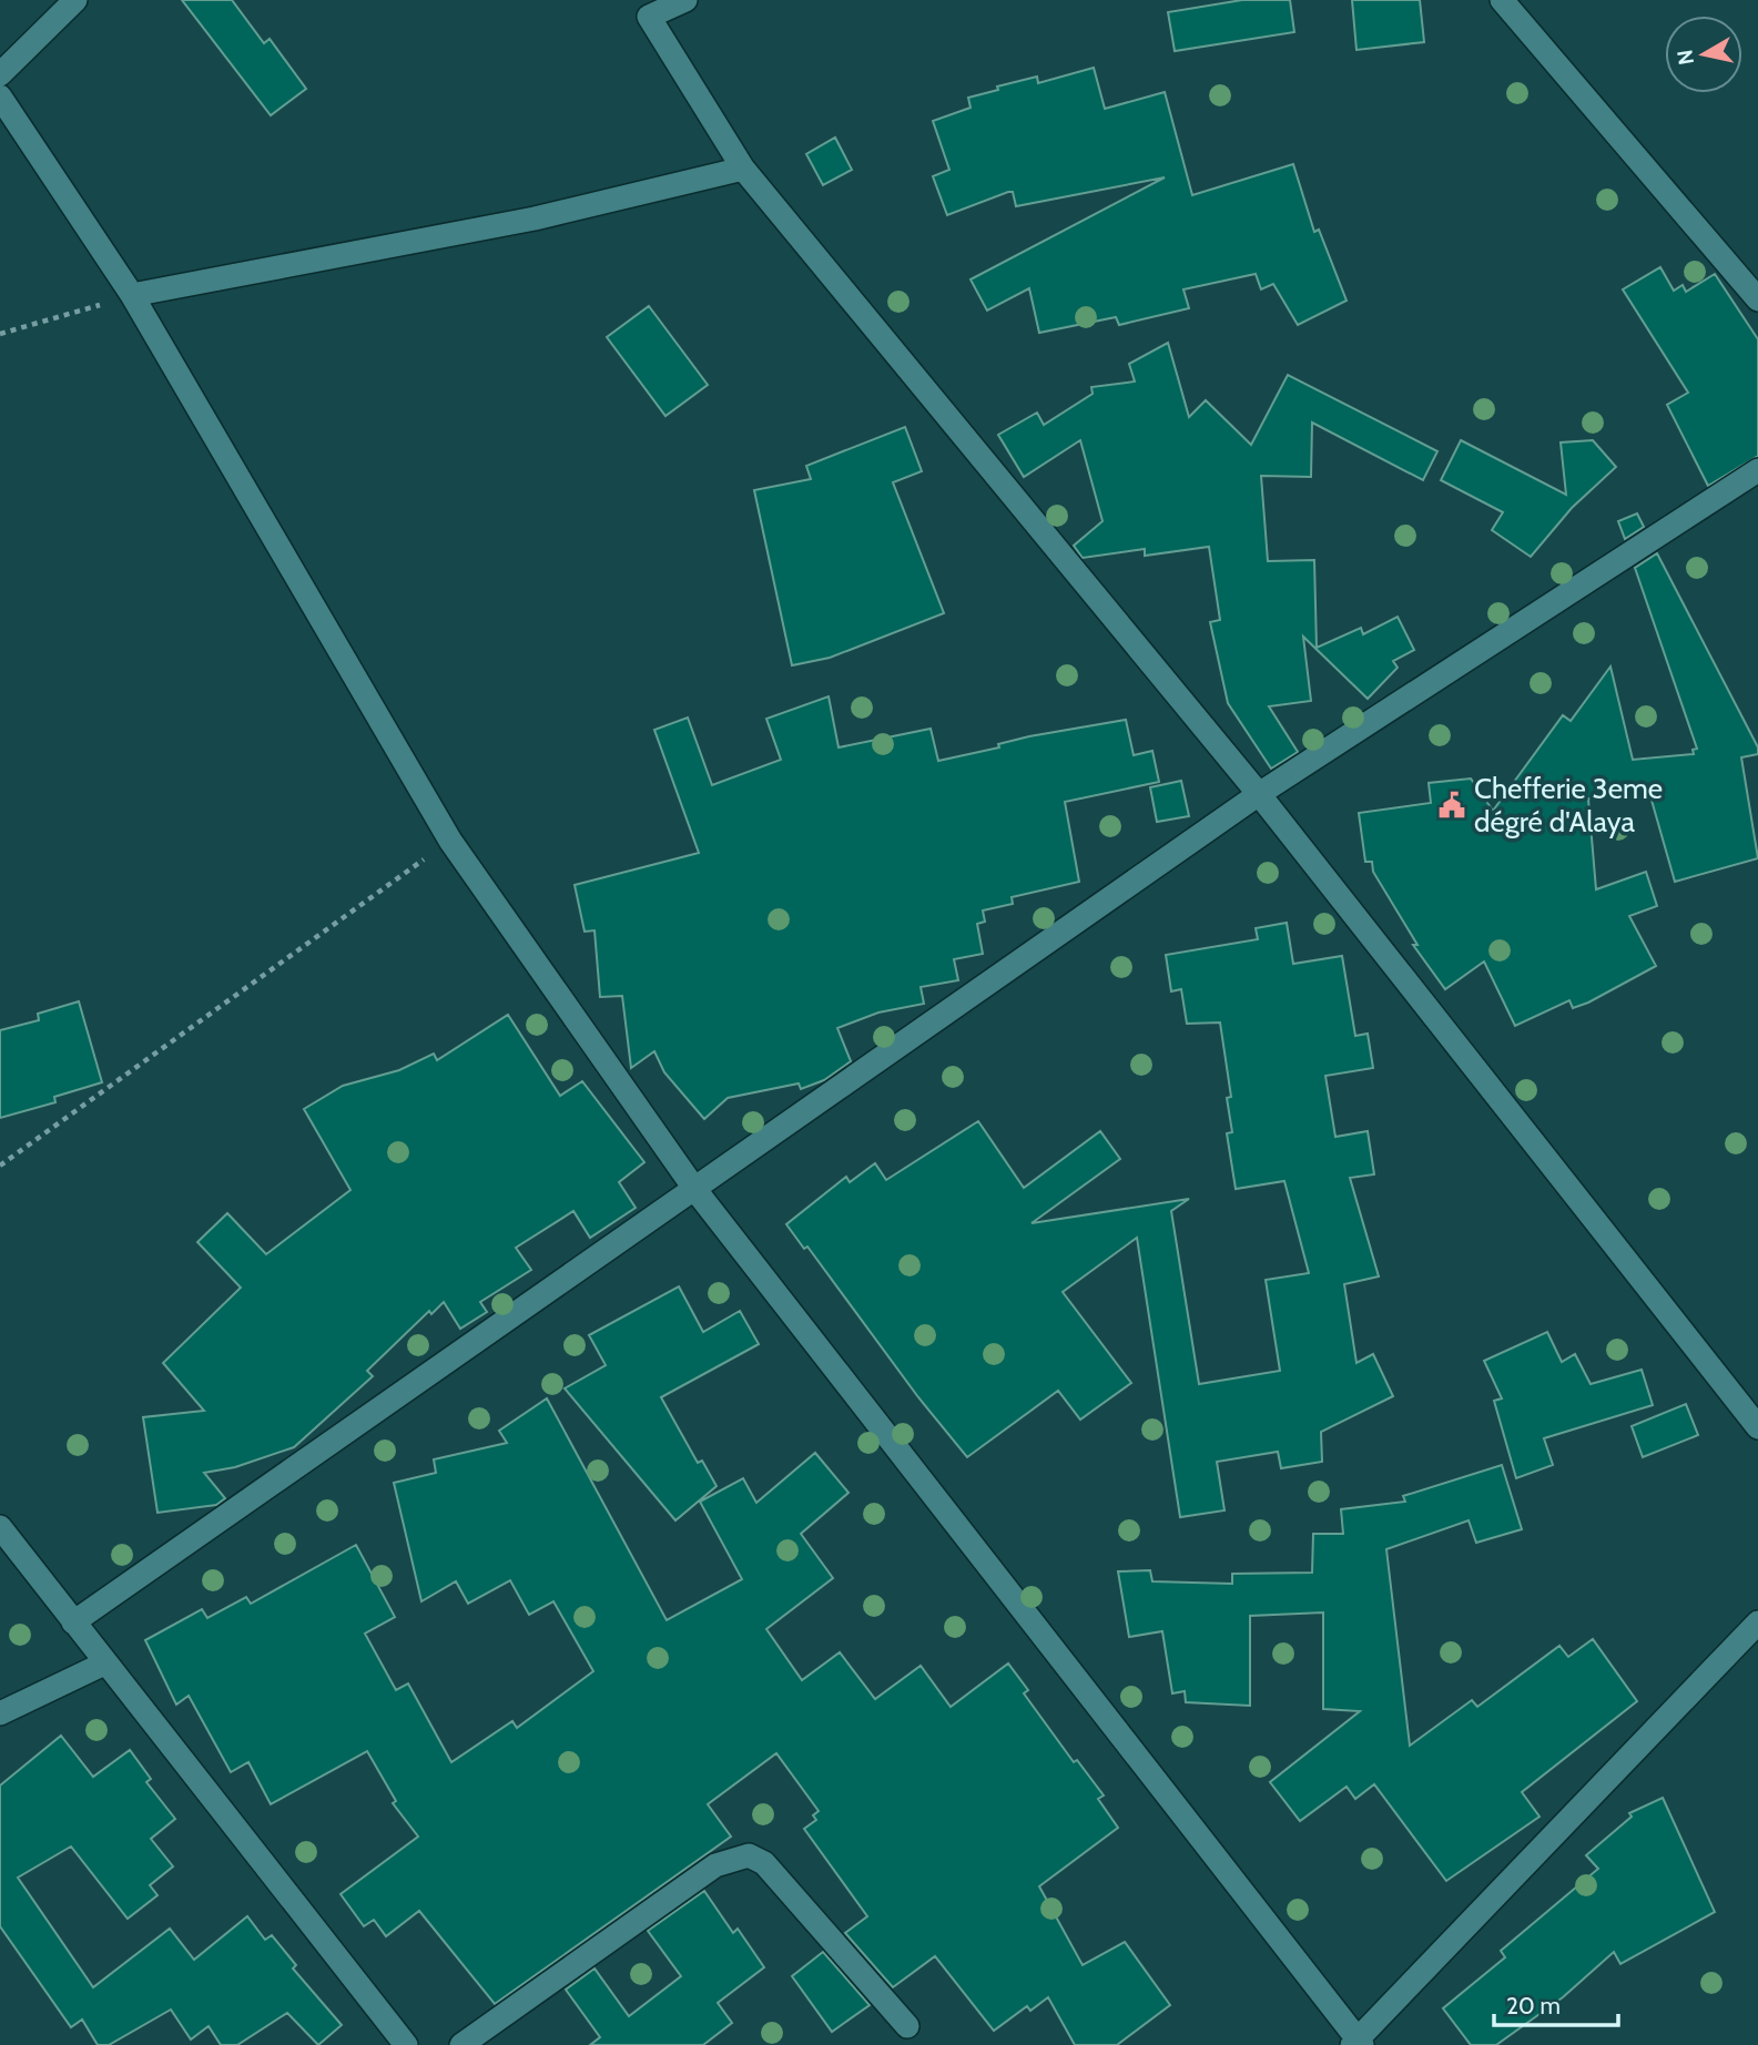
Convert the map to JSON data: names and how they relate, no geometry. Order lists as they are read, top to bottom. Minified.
{"places":{"public building":["Chefferie 3eme dégré d'Alaya"]},"scale_bar":"20 m","north":"left"}
